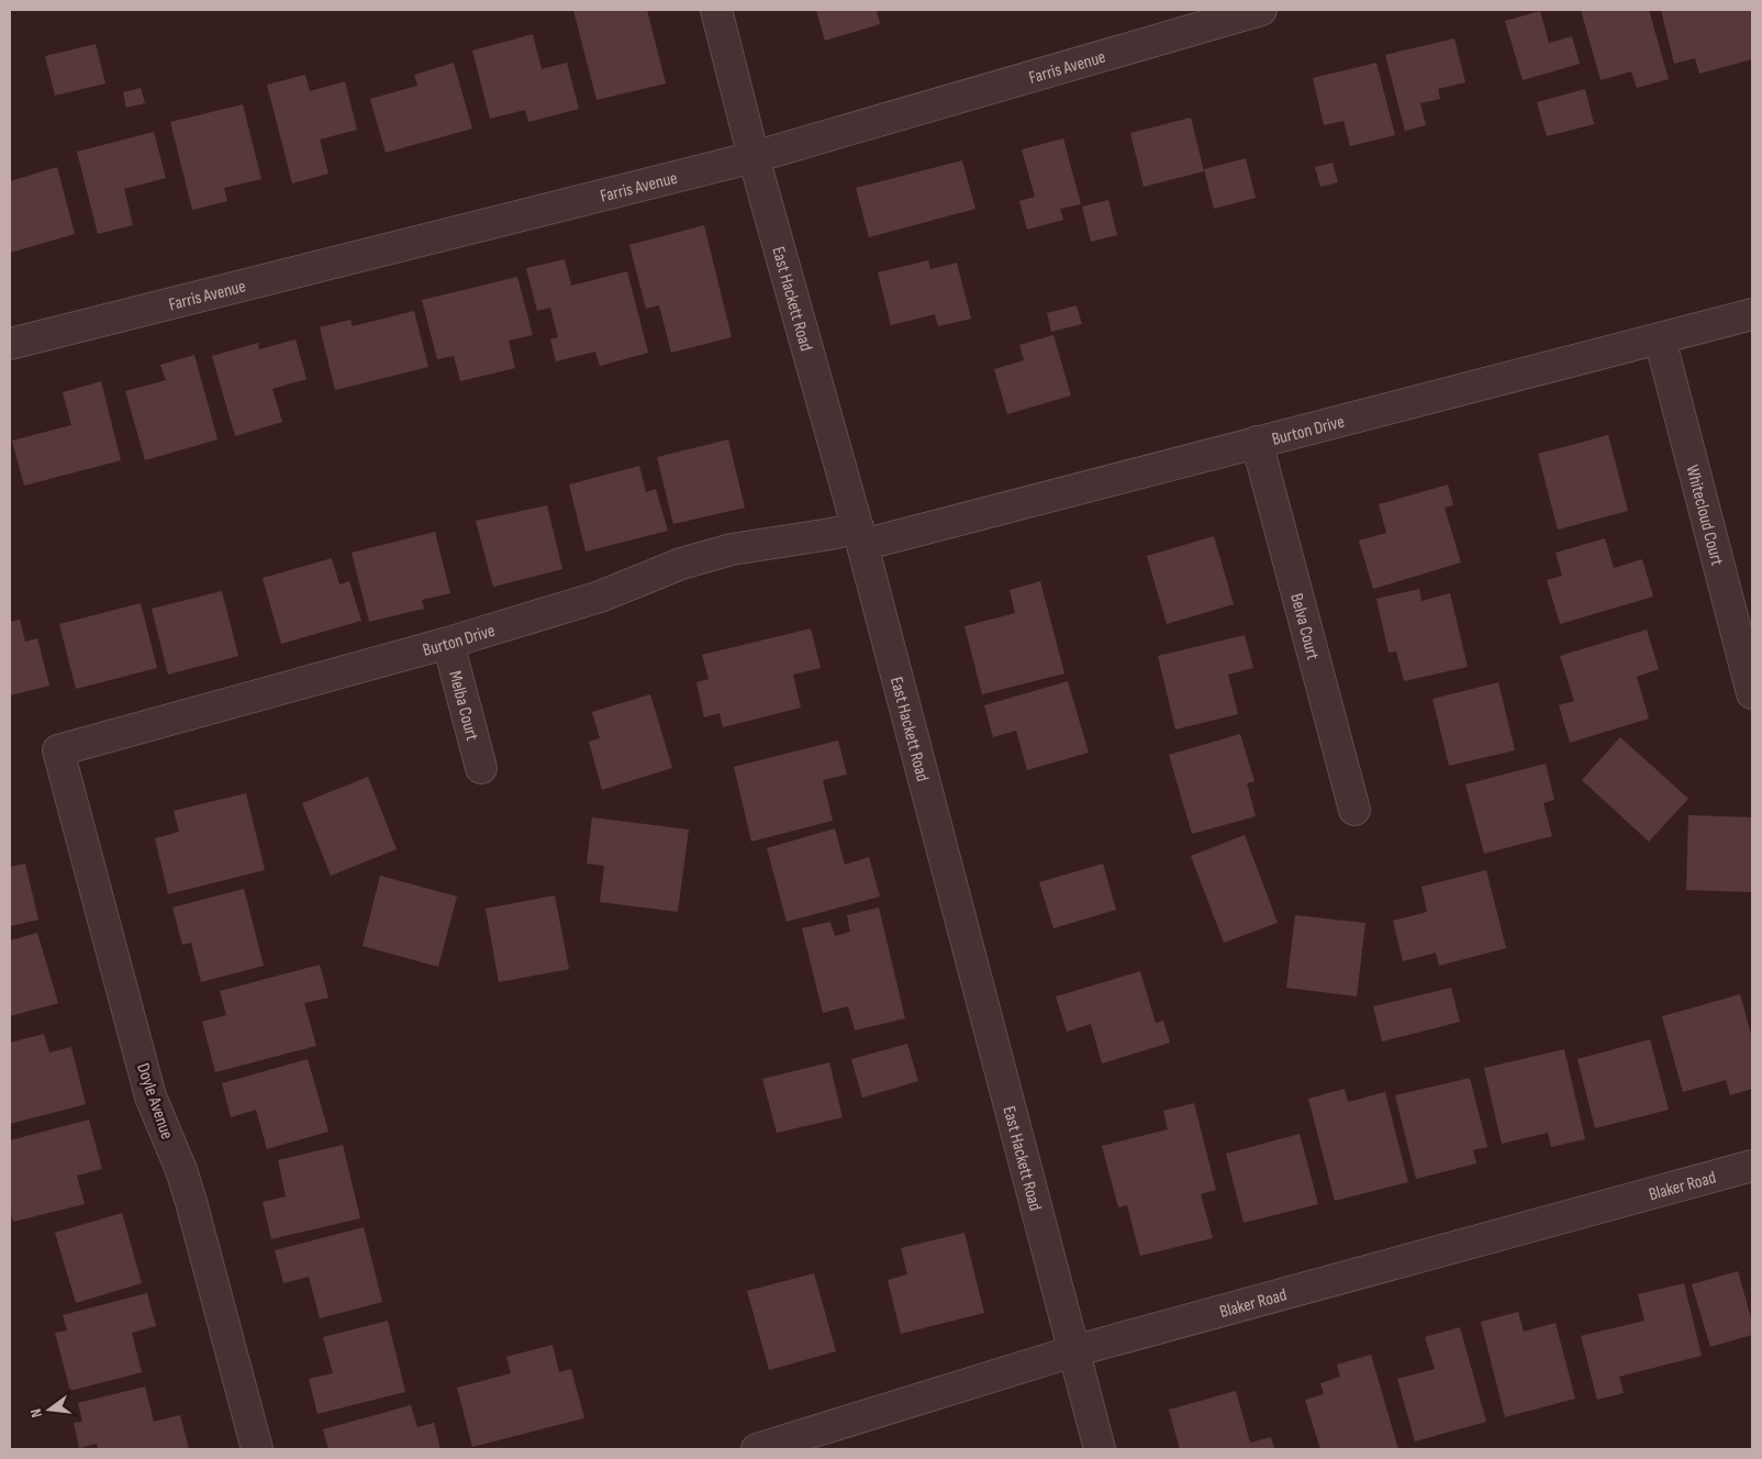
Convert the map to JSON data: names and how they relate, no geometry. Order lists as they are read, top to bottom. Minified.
{"streets":{"street":["Farris Avenue","East Hackett Road","Burton Drive","Whitecloud Court","Belva Court","Melba Court","Doyle Avenue","Blaker Road"]},"crossings":[["Farris Avenue","East Hackett Road"],["East Hackett Road","Burton Drive"],["East Hackett Road","Blaker Road"],["Burton Drive","Whitecloud Court"],["Burton Drive","Belva Court"],["Burton Drive","Melba Court"],["Burton Drive","Doyle Avenue"]],"north":"left"}
